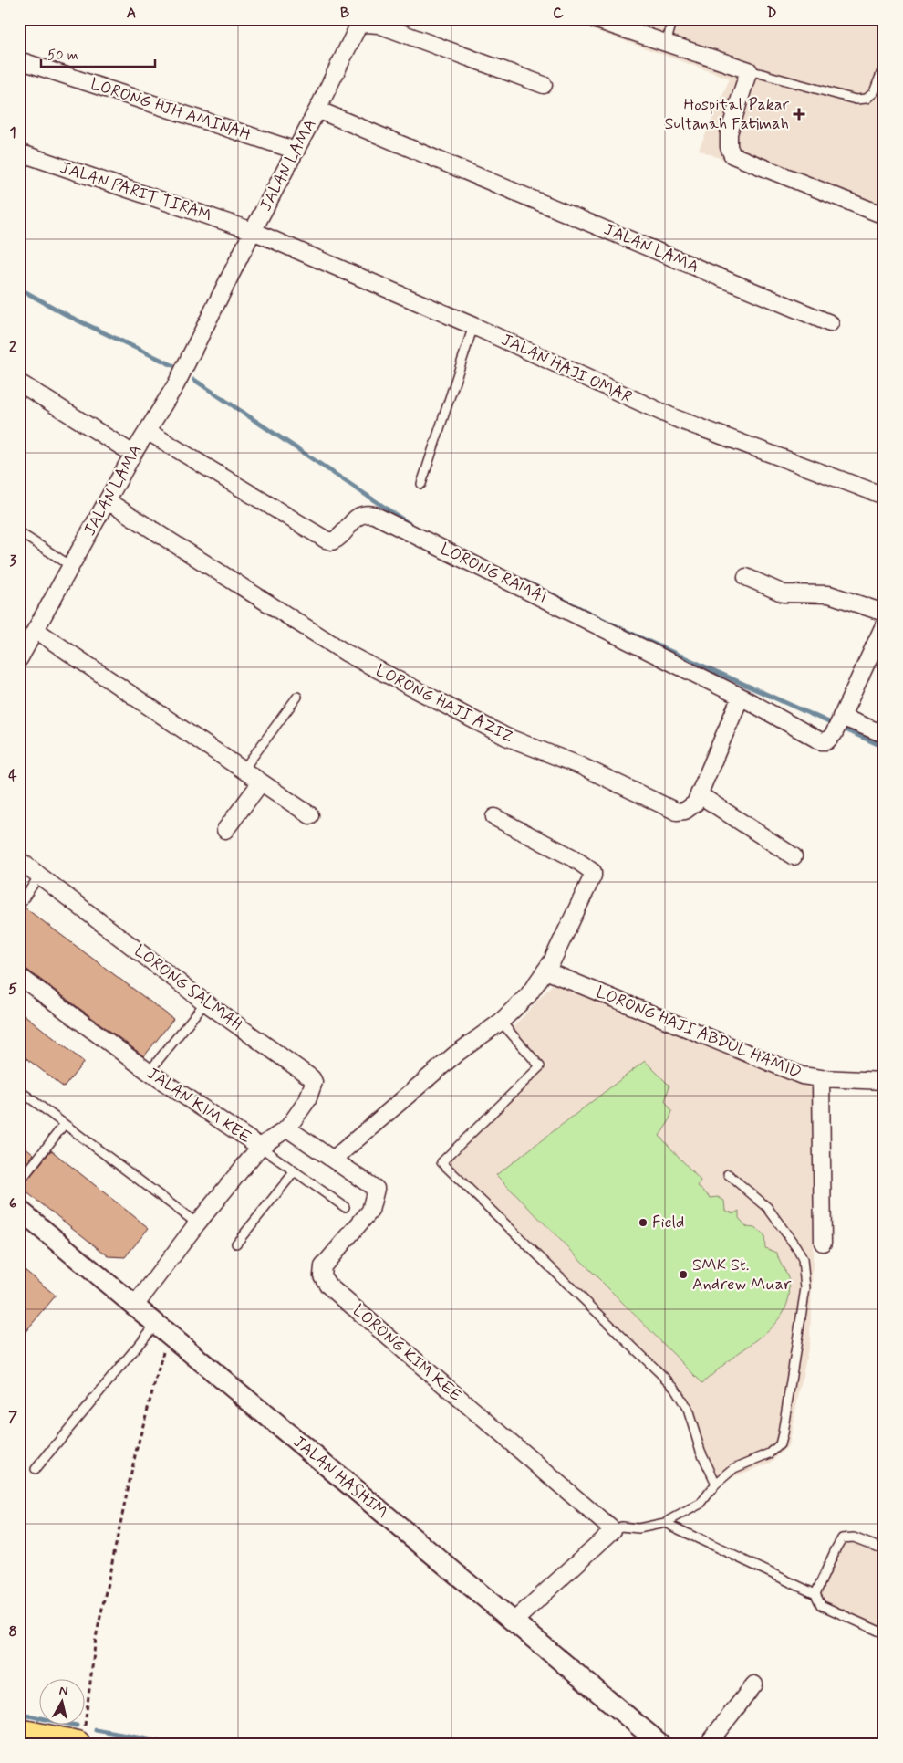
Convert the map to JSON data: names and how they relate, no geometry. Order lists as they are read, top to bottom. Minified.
{"streets":{"street":["LORONG HJH AMINAH","JALAN LAMA","JALAN PARIT TIRAM","JALAN HAJI OMAR","LORONG RAMAI","LORONG HAJI AZIZ","LORONG SALMAH","LORONG HAJI ABDUL HAMID","JALAN KIM KEE","LORONG KIM KEE","JALAN HASHIM"]},"crossings":[["LORONG HJH AMINAH","JALAN LAMA"],["JALAN LAMA","JALAN PARIT TIRAM"],["JALAN LAMA","JALAN HAJI OMAR"],["JALAN LAMA","LORONG RAMAI"],["JALAN LAMA","LORONG HAJI AZIZ"],["JALAN PARIT TIRAM","JALAN HAJI OMAR"],["LORONG RAMAI","LORONG HAJI AZIZ"],["JALAN KIM KEE","JALAN HASHIM"]],"places":{"health":["Hospital Pakar Sultanah Fatimah"],"other":["Field","SMK St. Andrew Muar"]},"scale_bar":"50 m","north":"top","grid":{"columns":["A","B","C","D"],"rows":["1","2","3","4","5","6","7","8"]}}
